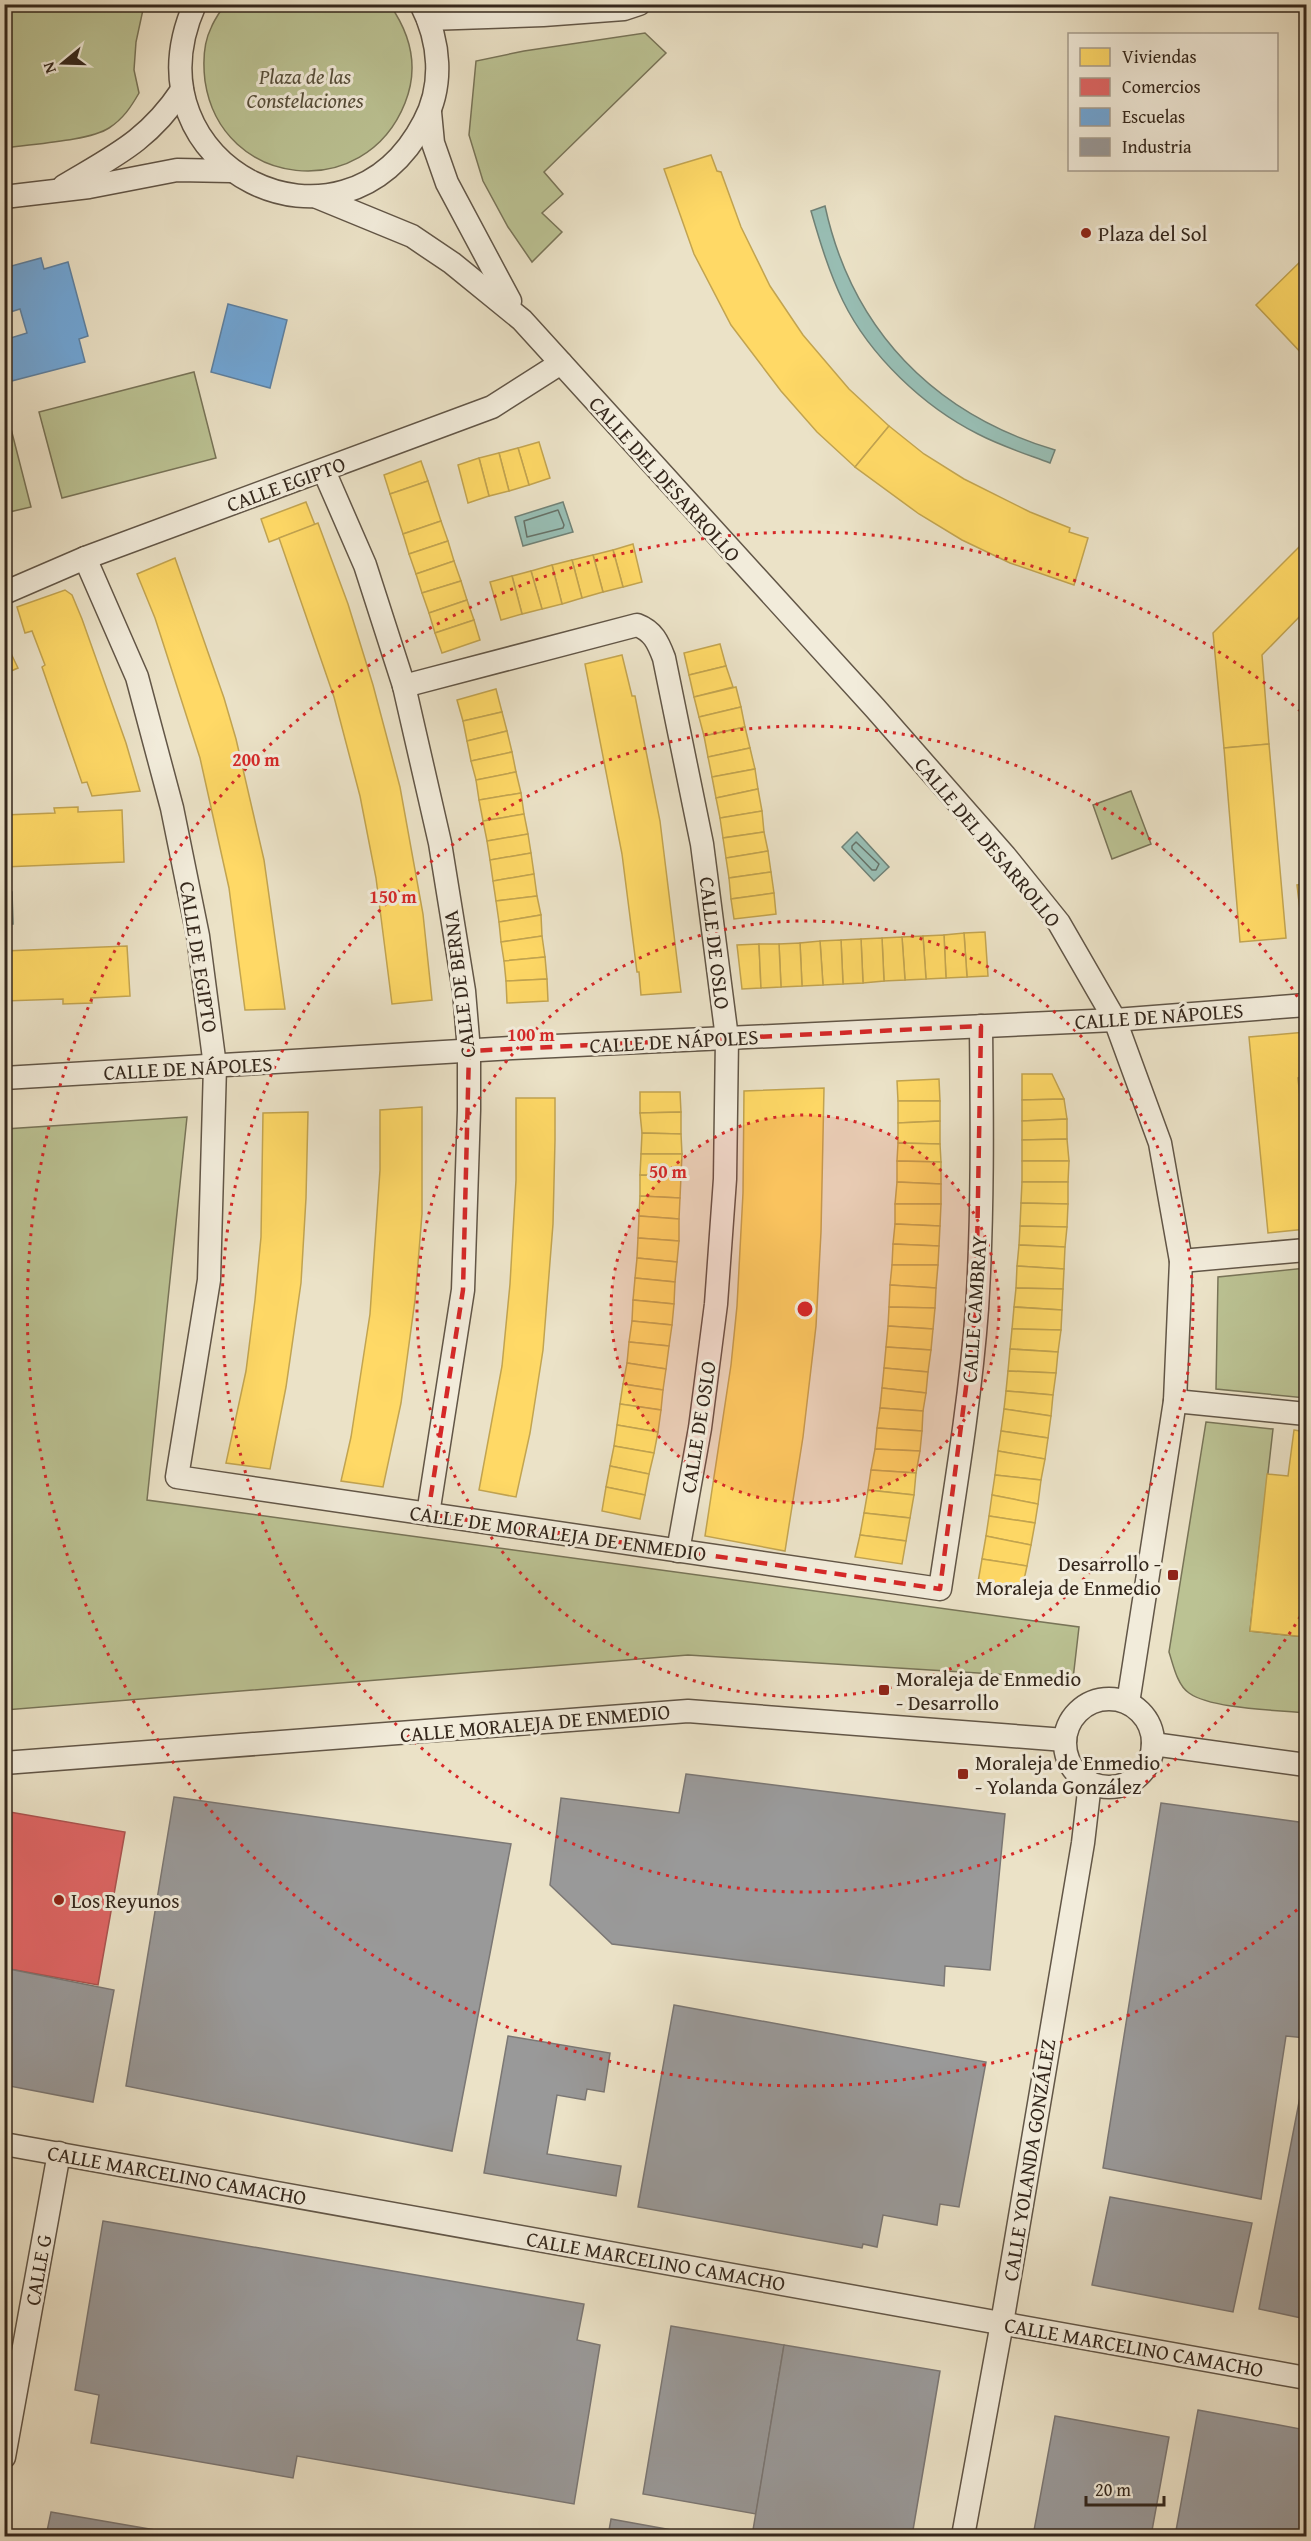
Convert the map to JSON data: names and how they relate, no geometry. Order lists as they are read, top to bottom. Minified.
{"streets":{"street":["CALLE DEL DESARROLLO","CALLE EGIPTO","CALLE DE OSLO","CALLE DE EGIPTO","CALLE DE BERNA","CALLE DE NÁPOLES","CALLE CAMBRAY","CALLE DE MORALEJA DE ENMEDIO","CALLE MORALEJA DE ENMEDIO","CALLE YOLANDA GONZÁLEZ","CALLE MARCELINO CAMACHO","CALLE G"]},"crossings":[["CALLE DEL DESARROLLO","CALLE EGIPTO"],["CALLE DEL DESARROLLO","CALLE DE NÁPOLES"],["CALLE DEL DESARROLLO","CALLE MORALEJA DE ENMEDIO"],["CALLE DEL DESARROLLO","CALLE YOLANDA GONZÁLEZ"],["CALLE EGIPTO","CALLE DE EGIPTO"],["CALLE EGIPTO","CALLE DE BERNA"],["CALLE DE OSLO","CALLE DE BERNA"],["CALLE DE OSLO","CALLE DE NÁPOLES"],["CALLE DE OSLO","CALLE DE MORALEJA DE ENMEDIO"],["CALLE DE EGIPTO","CALLE DE NÁPOLES"],["CALLE DE EGIPTO","CALLE DE MORALEJA DE ENMEDIO"],["CALLE DE BERNA","CALLE DE NÁPOLES"],["CALLE DE BERNA","CALLE DE MORALEJA DE ENMEDIO"],["CALLE DE NÁPOLES","CALLE CAMBRAY"],["CALLE CAMBRAY","CALLE DE MORALEJA DE ENMEDIO"],["CALLE MORALEJA DE ENMEDIO","CALLE YOLANDA GONZÁLEZ"],["CALLE YOLANDA GONZÁLEZ","CALLE MARCELINO CAMACHO"],["CALLE MARCELINO CAMACHO","CALLE G"]],"parks":["Plaza de las Constelaciones"],"places":{"other":["Plaza del Sol","Los Reyunos"],"transit":["Desarrollo - Moraleja de Enmedio","Moraleja de Enmedio - Desarrollo","Moraleja de Enmedio - Yolanda González"]},"legend":["Viviendas","Comercios","Escuelas","Industria"],"scale_bar":"20 m","north":"left","rings":["200 m","150 m","100 m","50 m"]}
